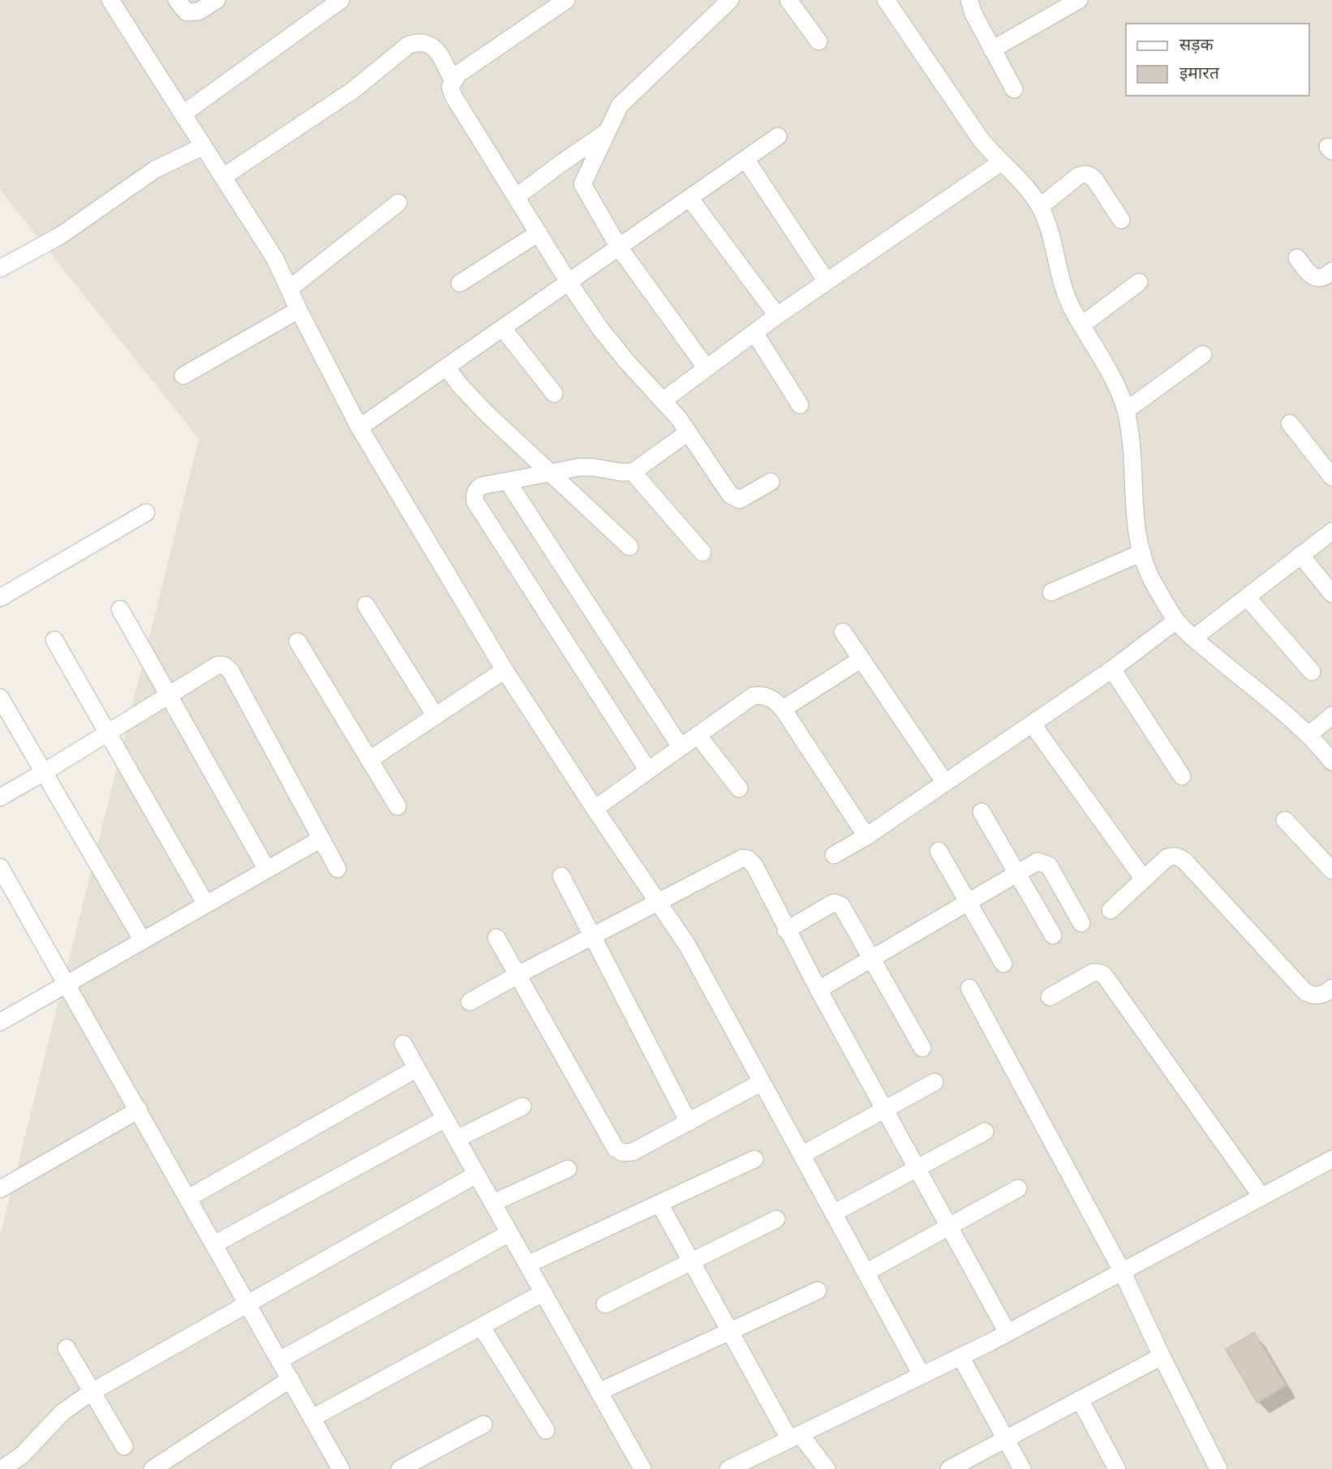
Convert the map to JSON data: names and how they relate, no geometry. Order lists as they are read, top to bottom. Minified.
{"legend":["सड़क","इमारत"]}
